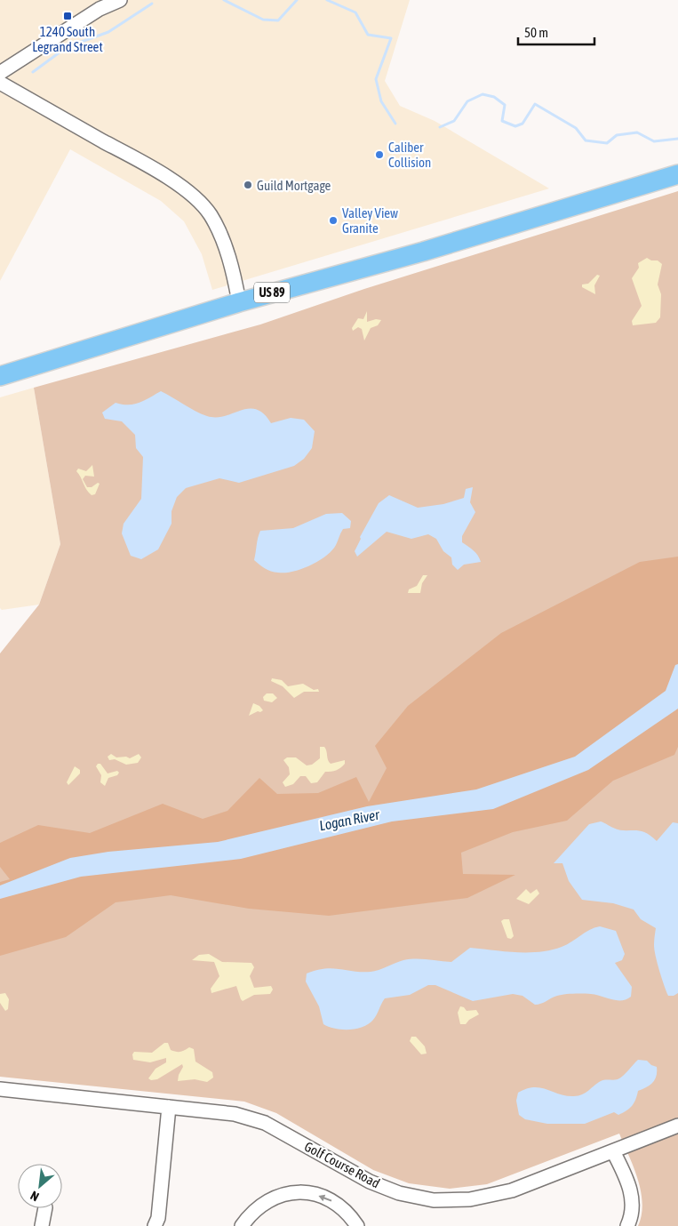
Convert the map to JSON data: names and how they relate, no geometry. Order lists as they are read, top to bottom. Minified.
{"streets":{"highway":["US 89"],"street":["Golf Course Road"]},"water":["Logan River"],"places":{"transit":["1240 South Legrand Street"],"other":["Caliber Collision","Guild Mortgage","Valley View Granite"]},"scale_bar":"50 m","north":"bottom left"}
